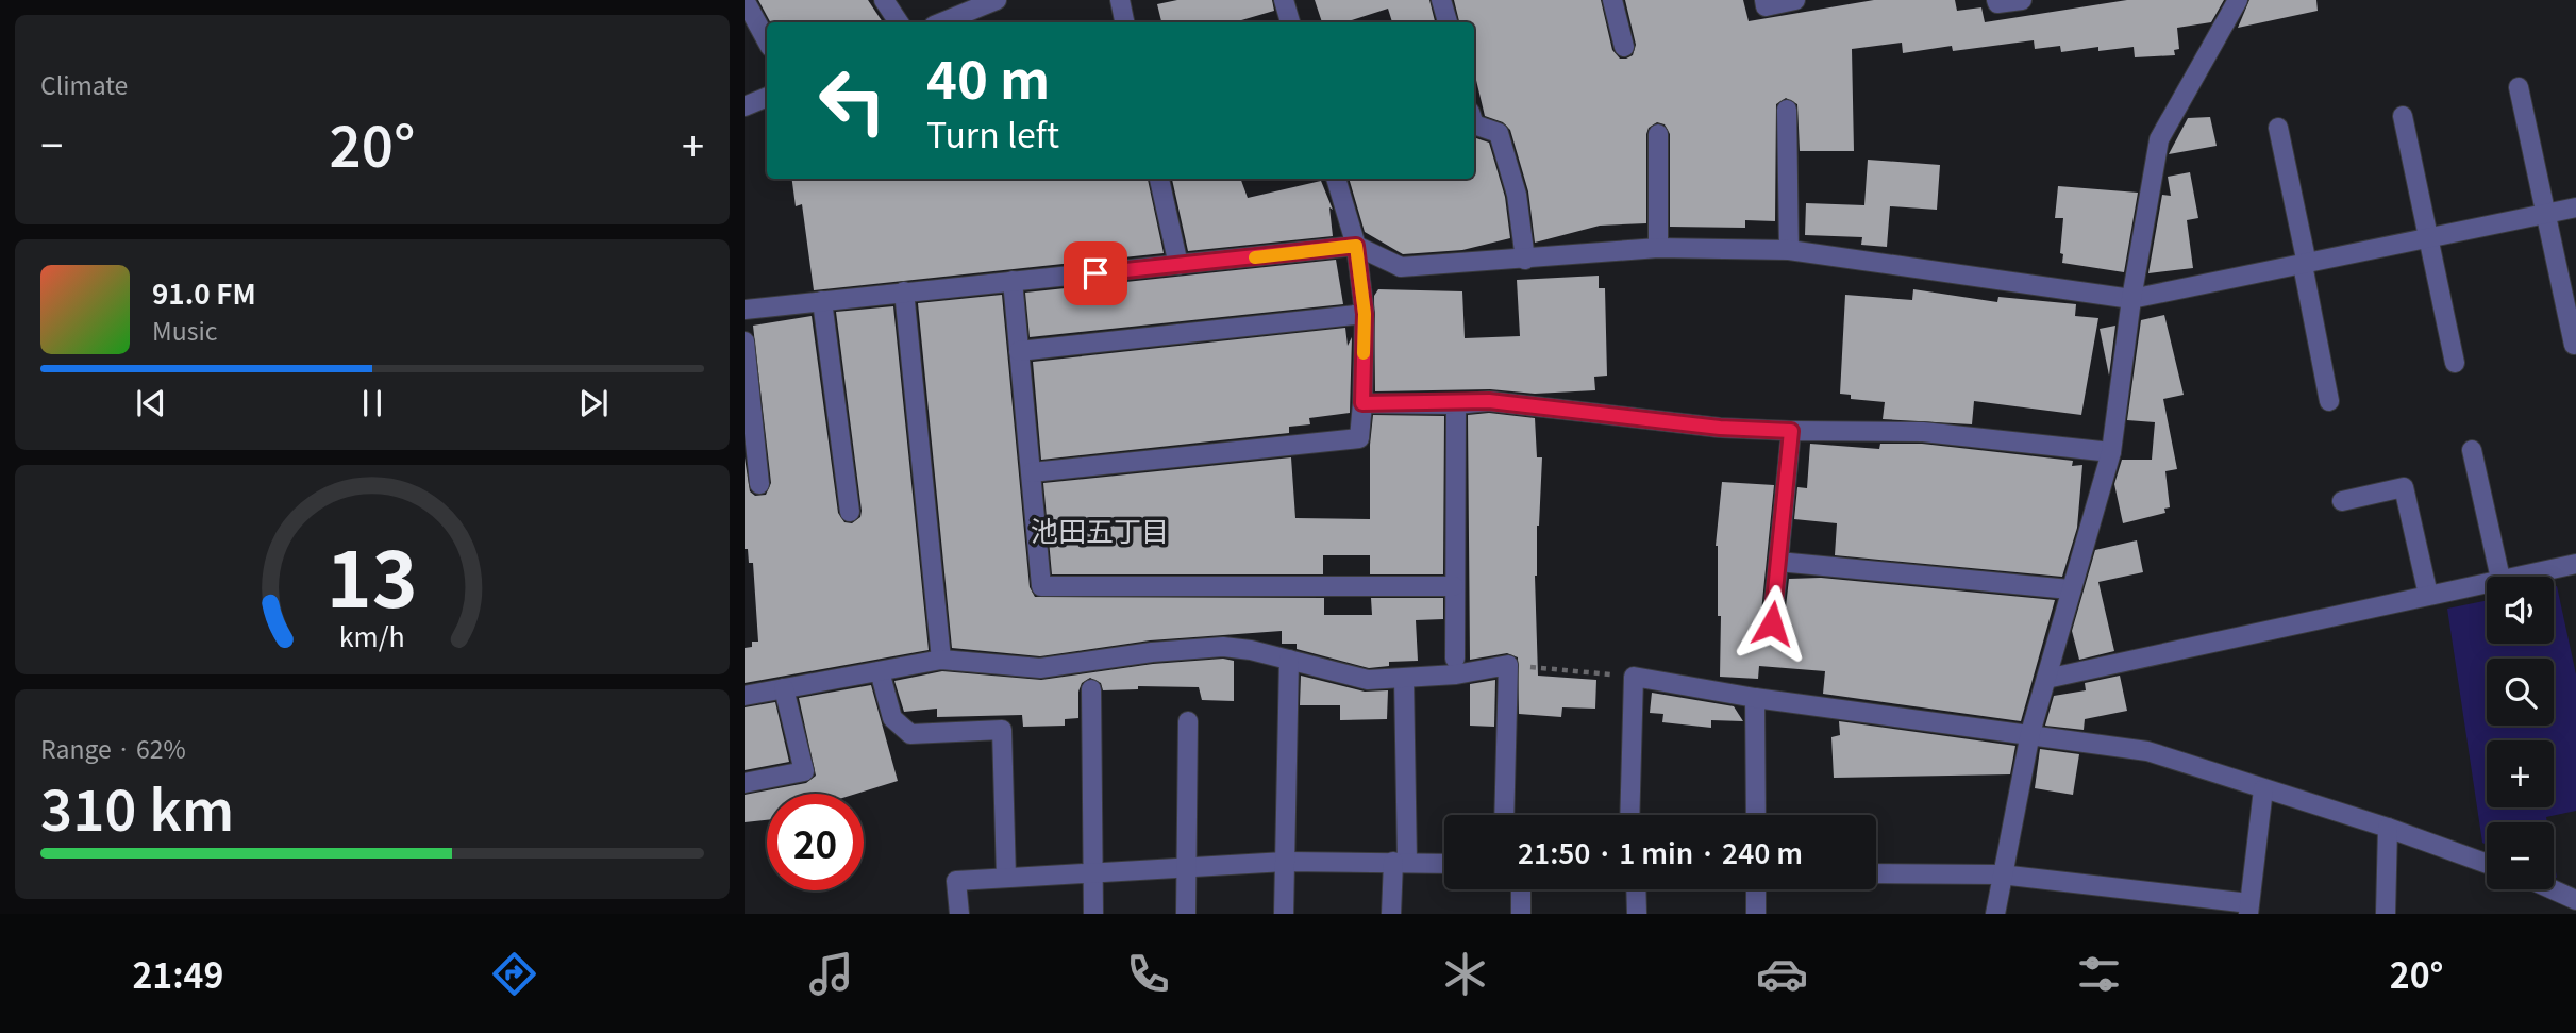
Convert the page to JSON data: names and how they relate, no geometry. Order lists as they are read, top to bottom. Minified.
{"districts":["池田五丁目"],"page":{"tile":["Climate",["Range · 62%","310 km"]],"turn":["40 m","Turn left"],"heat":["−","20°","+"],"song":["91.0 FM","Music"],"map_buttons":["+","−"],"limit":"20","trip":"21:50 · 1 min · 240 m","tabs":["21:49","20°"],"gauge":["13","km/h"]}}
